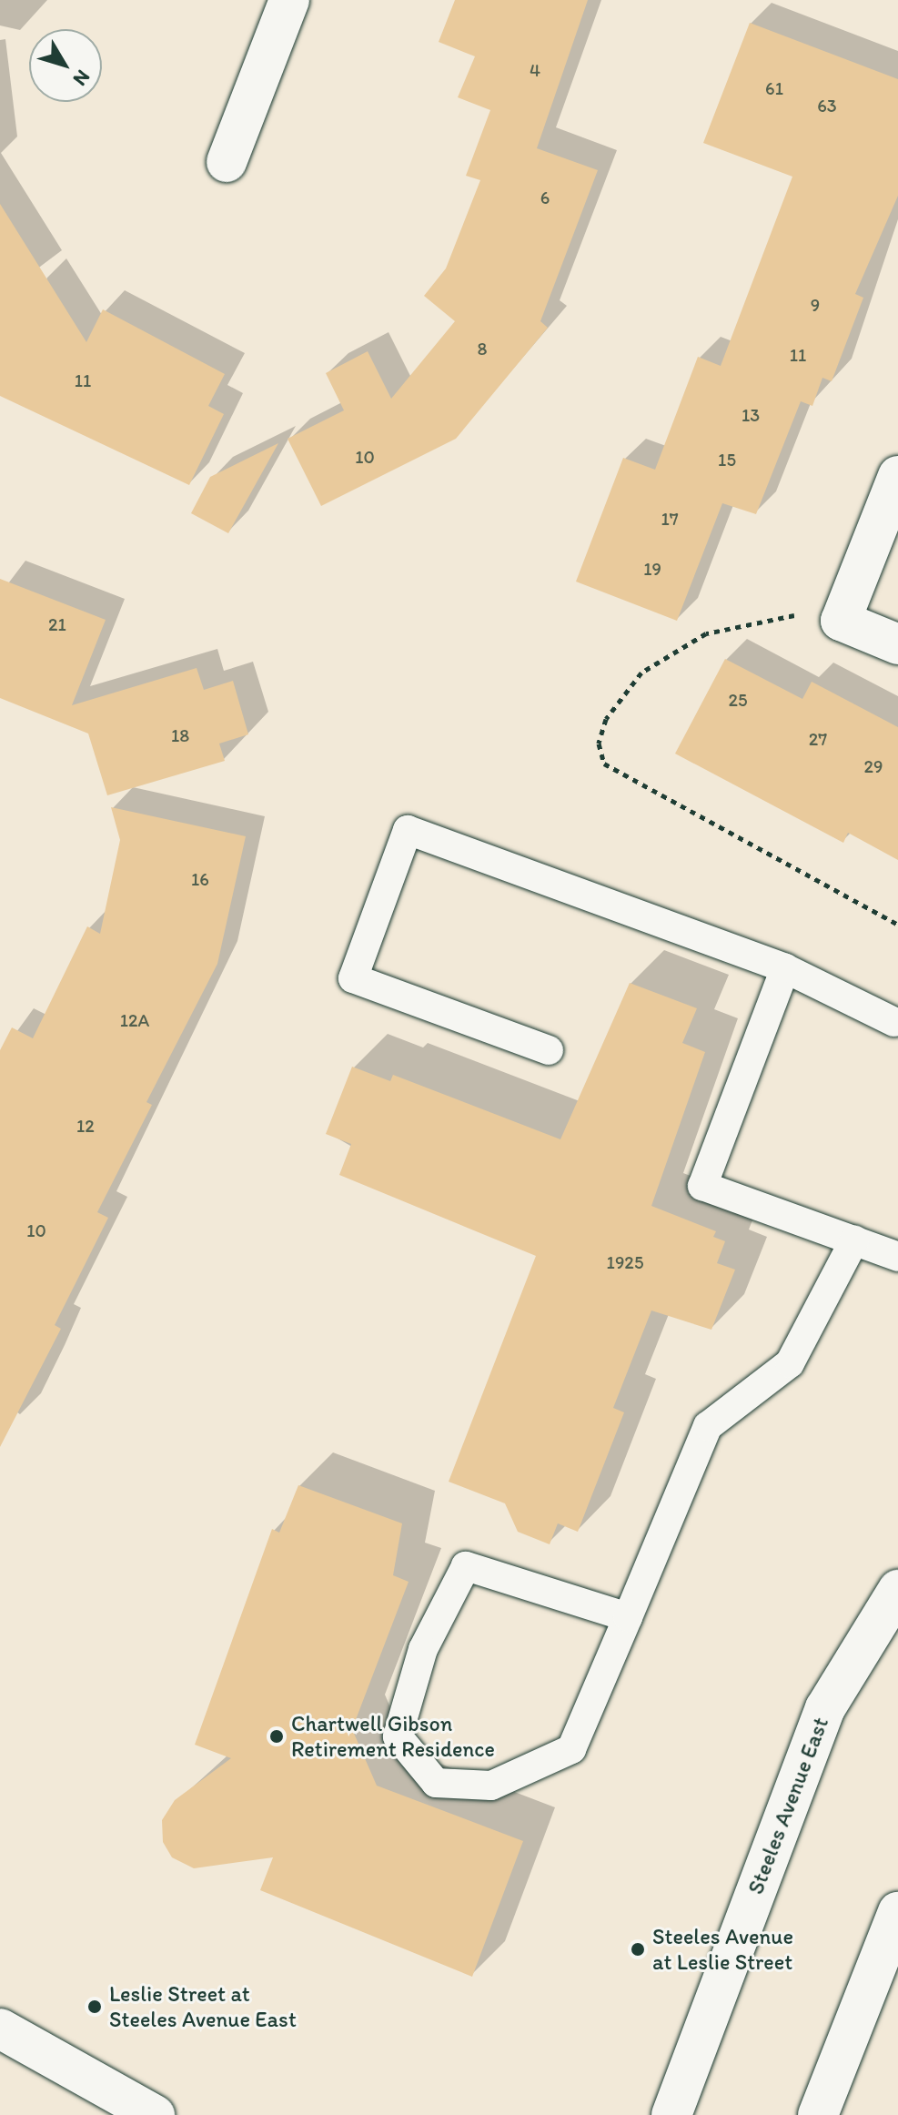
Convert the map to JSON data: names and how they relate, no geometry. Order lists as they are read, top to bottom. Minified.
{"streets":{"main road":["Steeles Avenue East"]},"places":["Chartwell Gibson Retirement Residence","Steeles Avenue at Leslie Street","Leslie Street at Steeles Avenue East"],"house_numbers":["4","61","63","6","9","8","11","11","13","10","15","17","19","21","25","18","27","29","16","12A","12","10","1925"],"north":"bottom right"}
